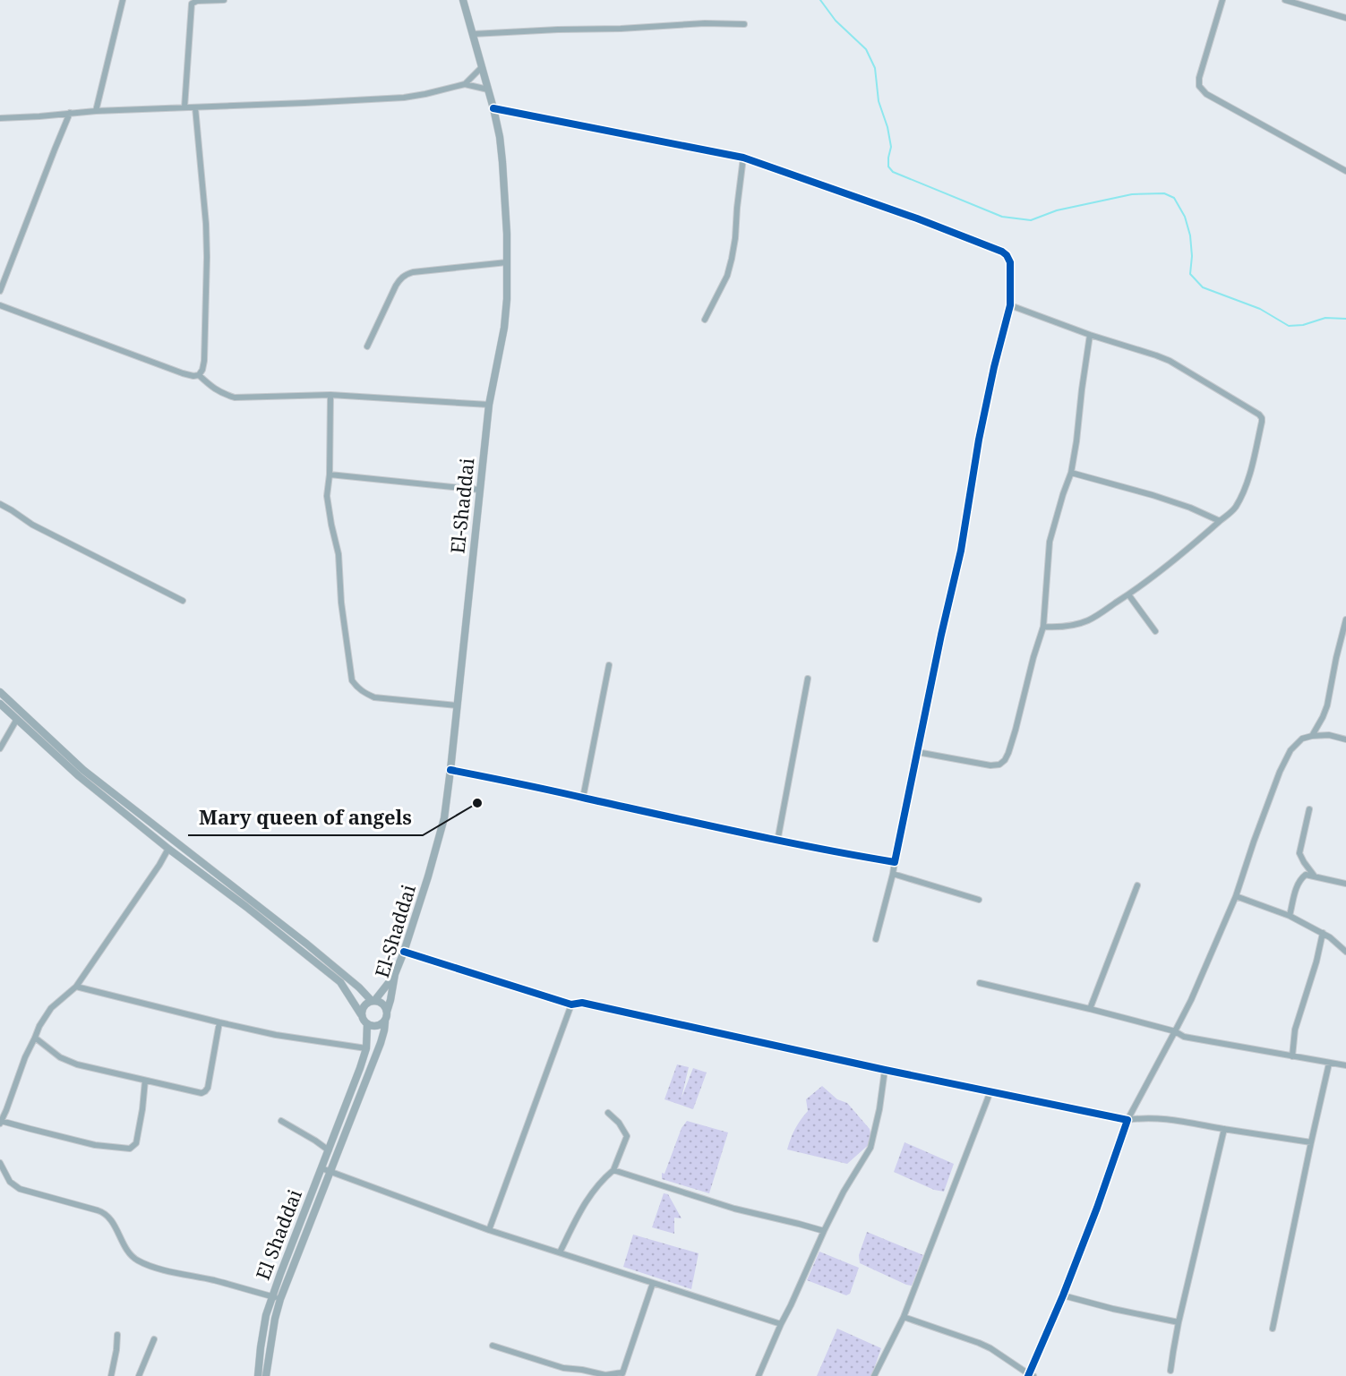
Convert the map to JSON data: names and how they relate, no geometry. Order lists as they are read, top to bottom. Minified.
{"streets":{"street":["El-Shaddai","El Shaddai"]},"crossings":[["El-Shaddai","El Shaddai"]],"places":["Mary queen of angels"]}
